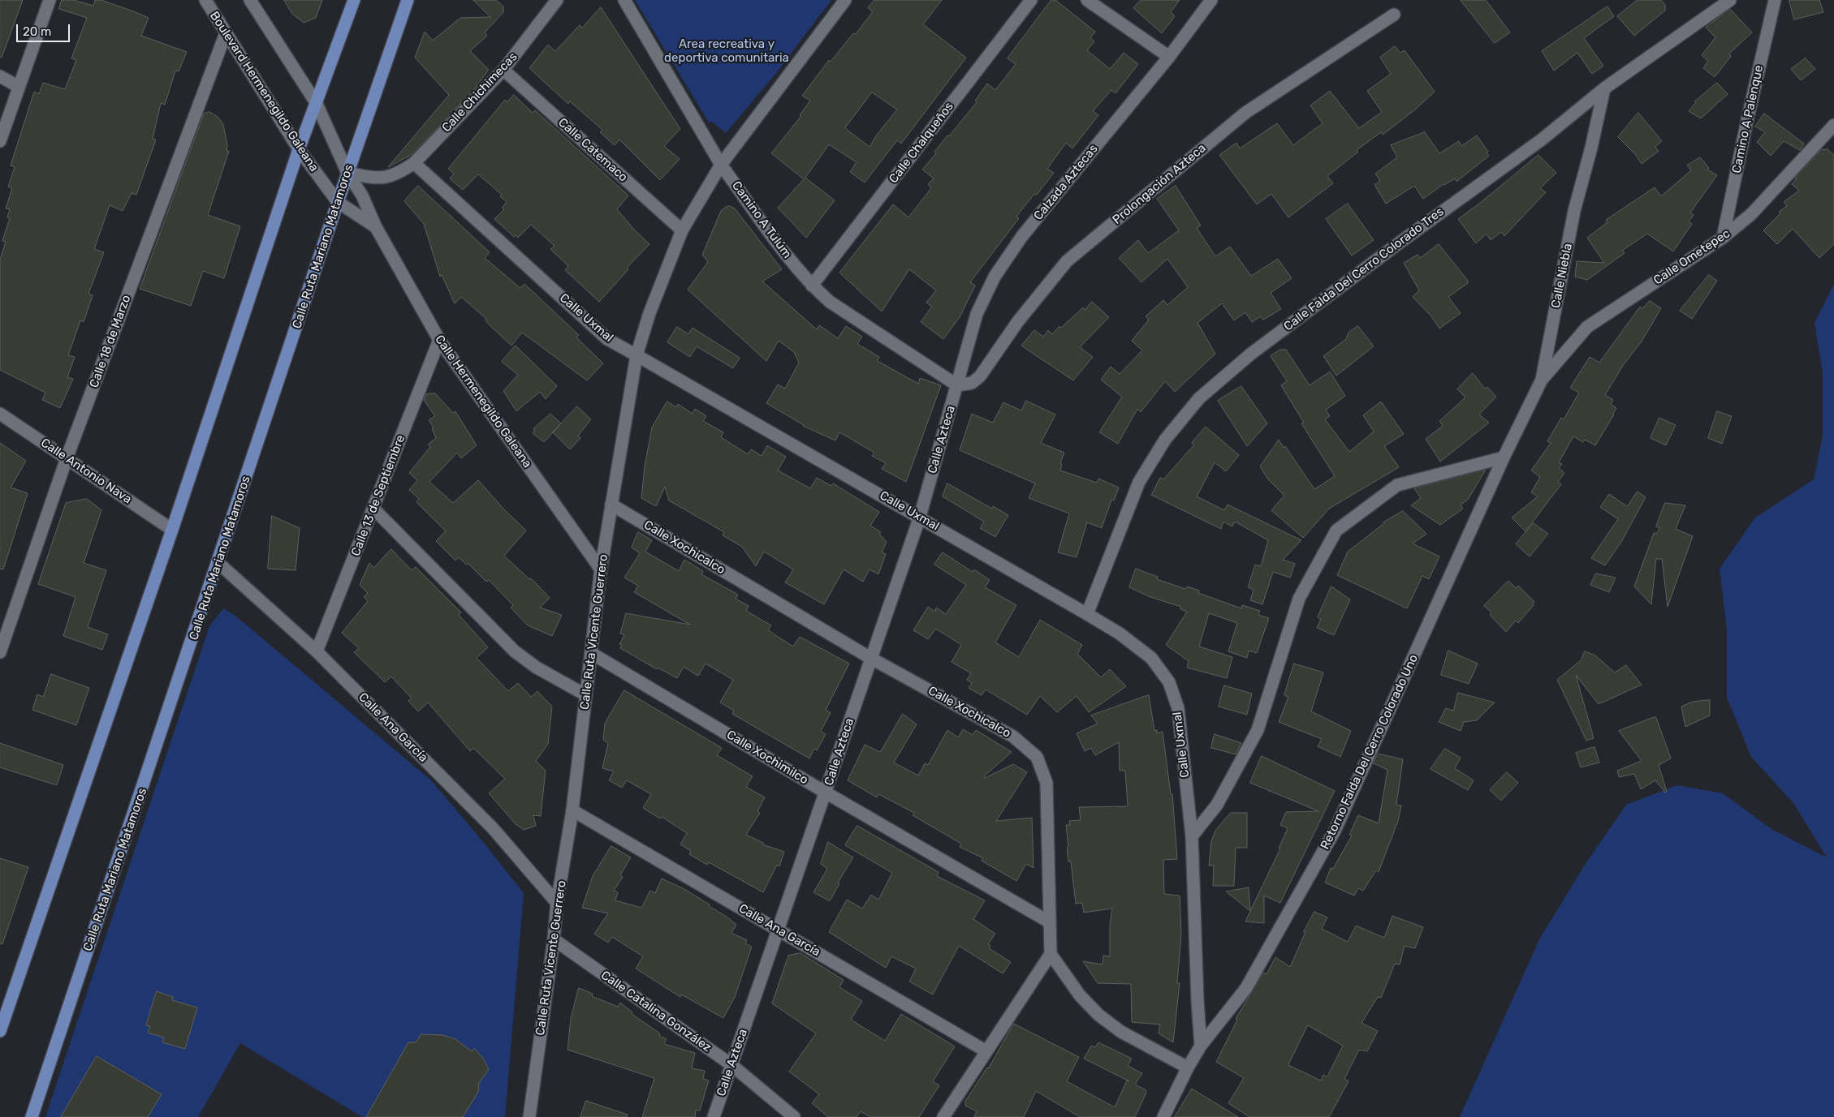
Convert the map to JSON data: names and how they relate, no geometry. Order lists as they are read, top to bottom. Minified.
{"streets":{"main road":["Calle Ruta Mariano Matamoros"],"street":["Boulevard Hermenegildo Galeana","Calle Chichimecas","Camino A Palenque","Calle Chalqueños","Calle Catemaco","Calzada Aztecas","Prolongación Azteca","Camino A Tulúm","Calle Ometepec","Calle Falda Del Cerro Colorado Tres","Calle Niebla","Calle Uxmal","Calle 18 de Marzo","Calle Hermenegildo Galeana","Calle Azteca","Calle Antonio Nava","Calle 13 de Septiembre","Calle Xochicalco","Calle Ruta Vicente Guerrero","Calle Ana García","Retorno Falda Del Cerro Colorado Uno","Calle Xochimilco","Calle Catalina González"]},"crossings":[["Boulevard Hermenegildo Galeana","Calle Ruta Mariano Matamoros"],["Boulevard Hermenegildo Galeana","Calle 18 de Marzo"],["Boulevard Hermenegildo Galeana","Calle Hermenegildo Galeana"],["Calle Chichimecas","Calle Catemaco"],["Calle Chichimecas","Calle Uxmal"],["Camino A Palenque","Calle Ometepec"],["Calle Chalqueños","Camino A Tulúm"],["Calle Catemaco","Calle Ruta Vicente Guerrero"],["Calzada Aztecas","Prolongación Azteca"],["Calzada Aztecas","Camino A Tulúm"],["Calzada Aztecas","Calle Azteca"],["Prolongación Azteca","Camino A Tulúm"],["Prolongación Azteca","Calle Azteca"],["Camino A Tulúm","Calle Azteca"],["Camino A Tulúm","Calle Ruta Vicente Guerrero"],["Calle Ruta Mariano Matamoros","Calle Hermenegildo Galeana"],["Calle Ruta Mariano Matamoros","Calle Ana García"],["Calle Ometepec","Calle Niebla"],["Calle Falda Del Cerro Colorado Tres","Calle Niebla"],["Calle Falda Del Cerro Colorado Tres","Calle Uxmal"],["Calle Niebla","Retorno Falda Del Cerro Colorado Uno"],["Calle Uxmal","Calle Azteca"],["Calle Uxmal","Calle Ruta Vicente Guerrero"],["Calle Uxmal","Retorno Falda Del Cerro Colorado Uno"],["Calle 18 de Marzo","Calle Antonio Nava"],["Calle Hermenegildo Galeana","Calle 13 de Septiembre"],["Calle Hermenegildo Galeana","Calle Ruta Vicente Guerrero"],["Calle Azteca","Calle Xochicalco"],["Calle Azteca","Calle Ana García"],["Calle Azteca","Calle Xochimilco"],["Calle Azteca","Calle Catalina González"],["Calle 13 de Septiembre","Calle Ana García"],["Calle Xochicalco","Calle Ruta Vicente Guerrero"],["Calle Xochicalco","Calle Xochimilco"],["Calle Ruta Vicente Guerrero","Calle Ana García"],["Calle Ruta Vicente Guerrero","Calle Xochimilco"],["Calle Ruta Vicente Guerrero","Calle Catalina González"]],"parks":["Area recreativa y deportiva comunitaria"],"scale_bar":"20 m"}
